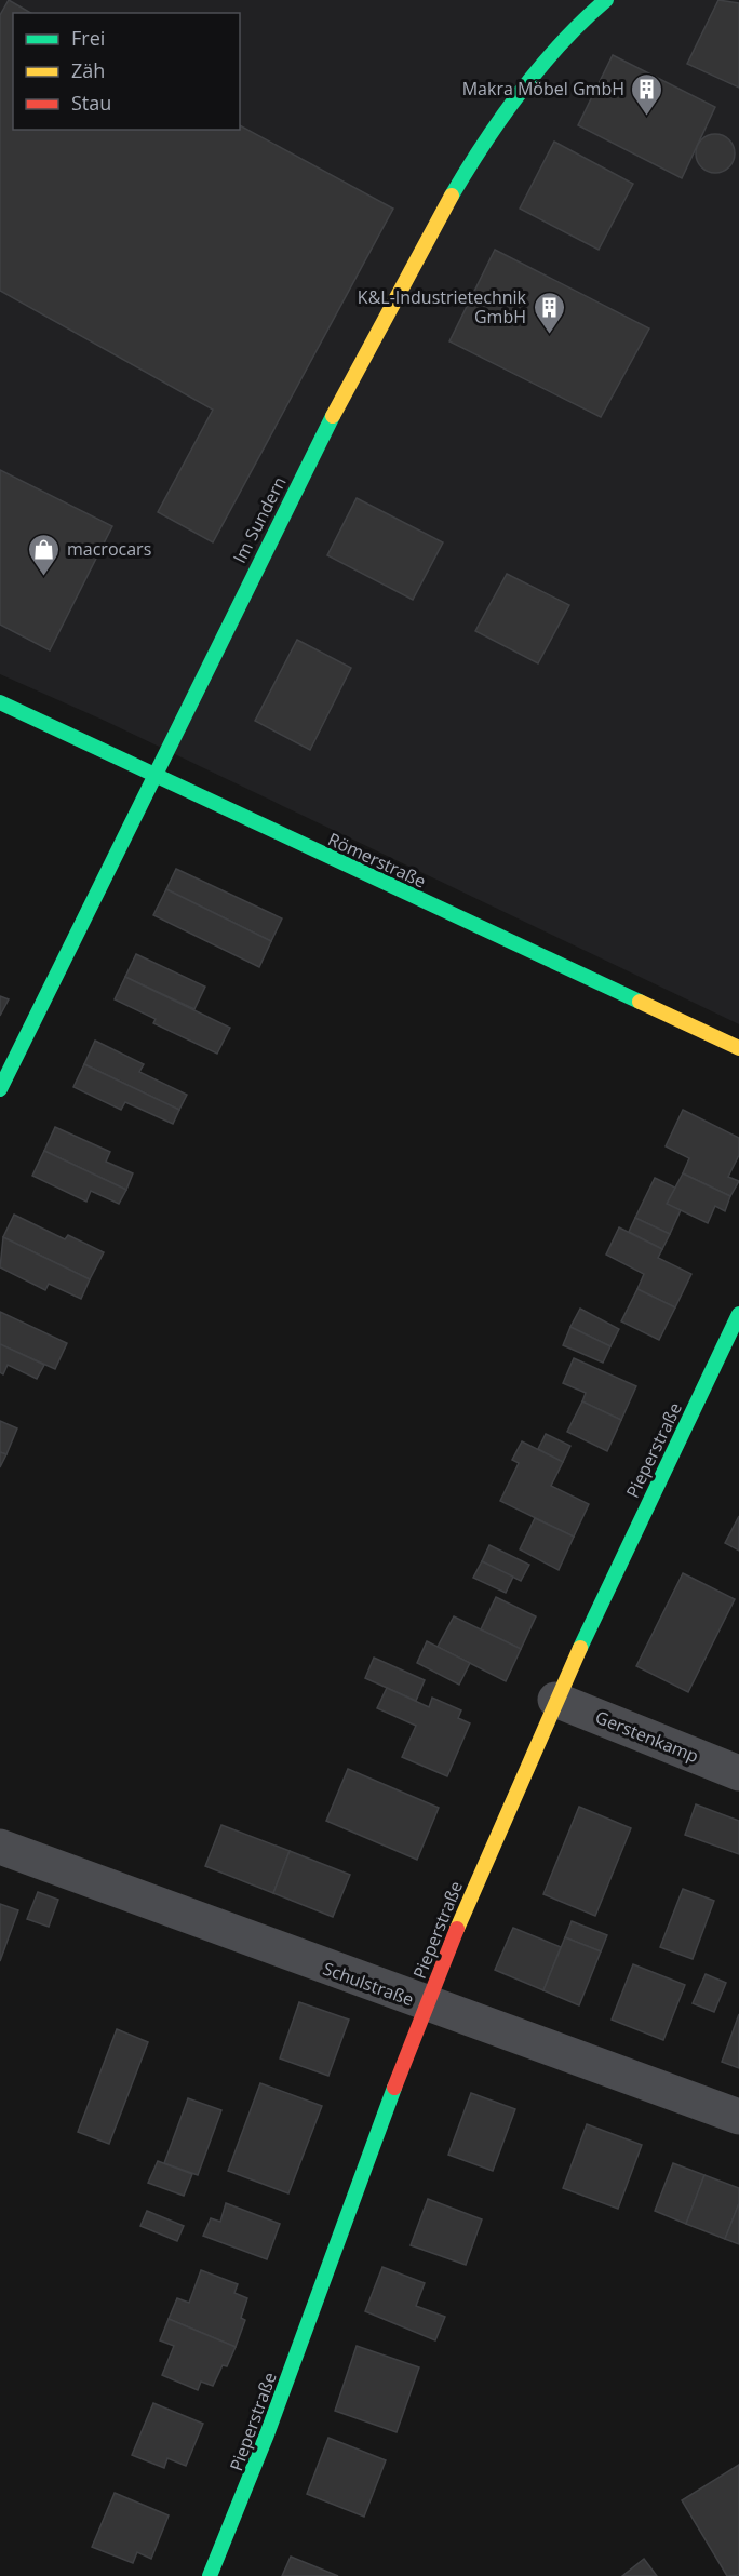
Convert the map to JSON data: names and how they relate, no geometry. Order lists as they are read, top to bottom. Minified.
{"streets":{"street":["Im Sundern","Römerstraße","Pieperstraße","Gerstenkamp","Schulstraße"]},"crossings":[["Im Sundern","Römerstraße"],["Pieperstraße","Gerstenkamp"],["Pieperstraße","Schulstraße"]],"places":{"building":["Makra Möbel GmbH","K&L-Industrietechnik GmbH"],"shop":["macrocars"]},"legend":["Frei","Zäh","Stau"]}
